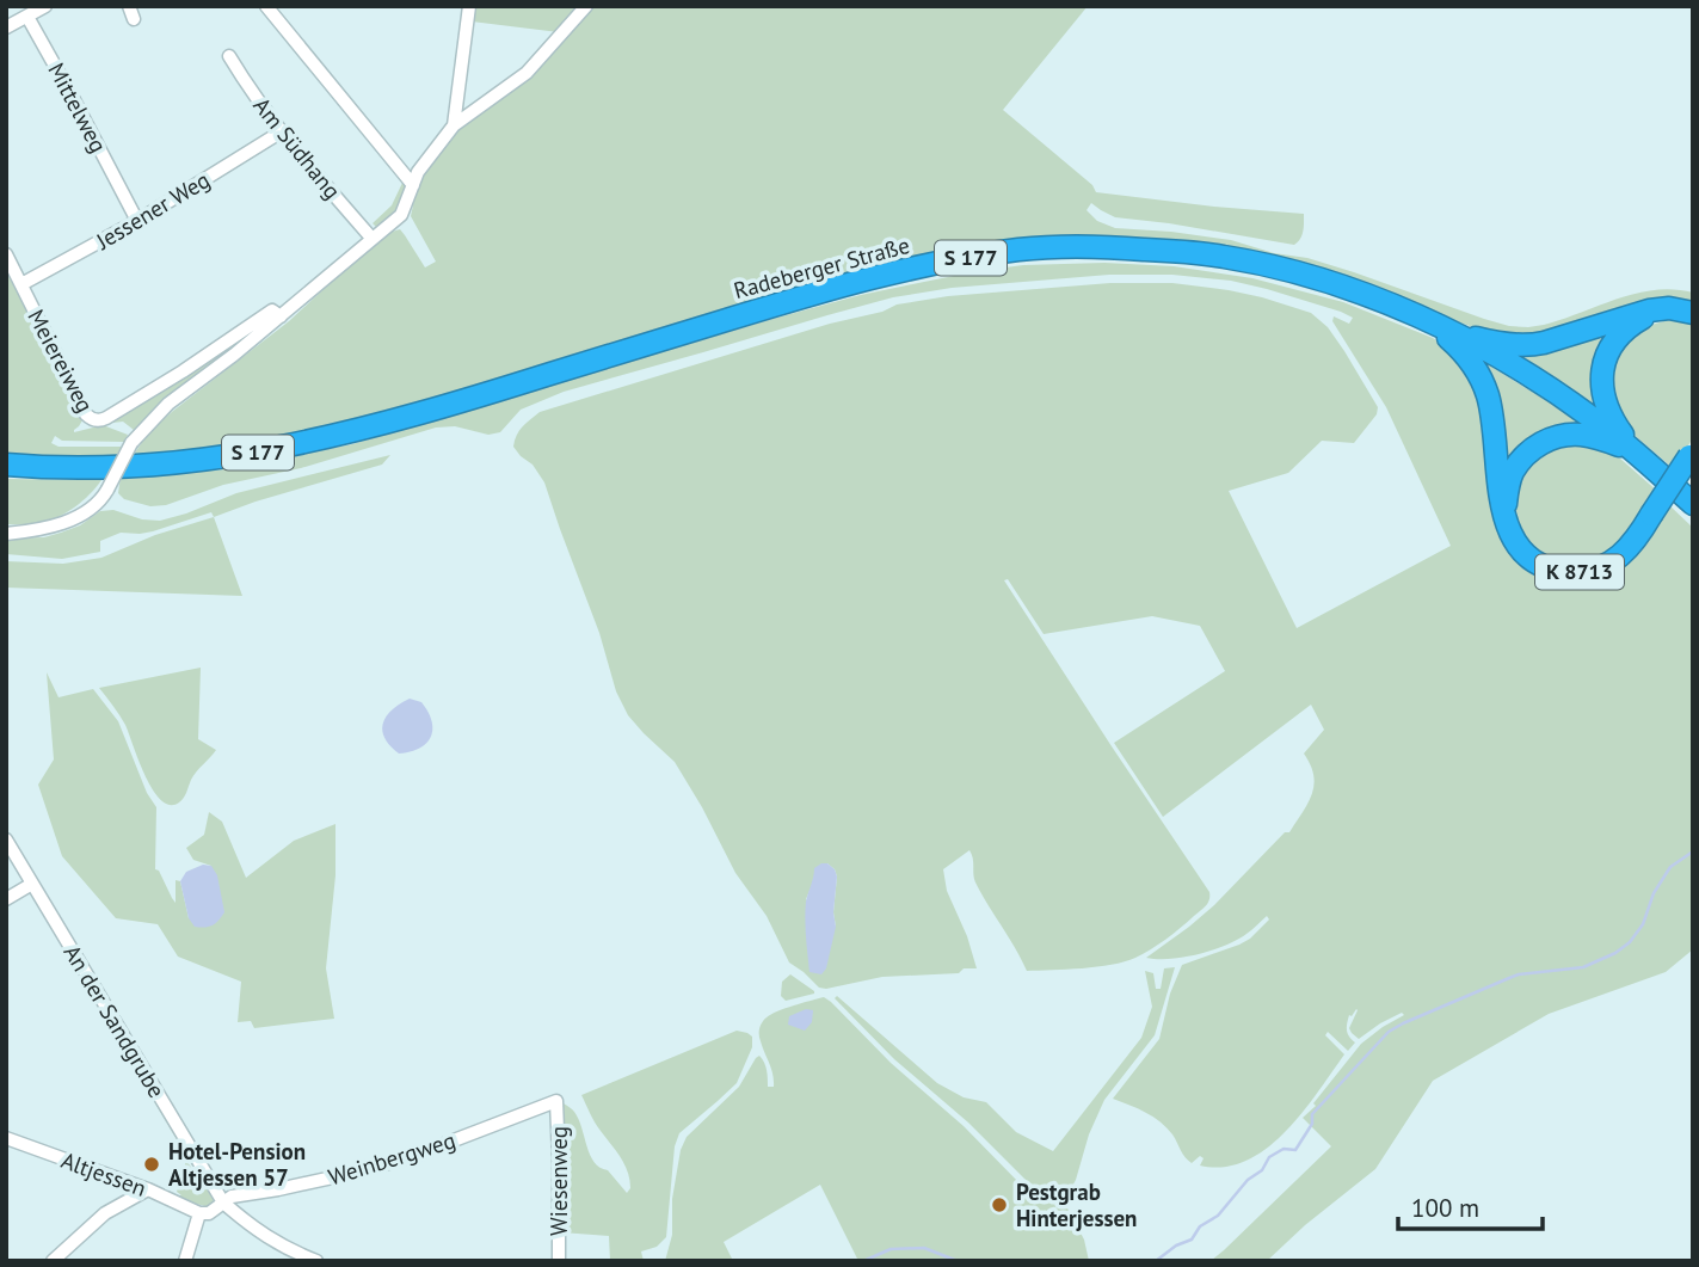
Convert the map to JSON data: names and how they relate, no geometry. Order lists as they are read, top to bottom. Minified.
{"streets":{"highway":["S 177","Radeberger Straße","K 8713"],"street":["Mittelweg","Am Südhang","Jessener Weg","Meiereiweg","An der Sandgrube","Weinbergweg","Altjessen","Wiesenweg"]},"crossings":[["Mittelweg","Jessener Weg"],["Am Südhang","Jessener Weg"],["Jessener Weg","Meiereiweg"],["S 177","Radeberger Straße"],["An der Sandgrube","Weinbergweg"],["Weinbergweg","Wiesenweg"]],"places":["Hotel-Pension Altjessen 57","Pestgrab Hinterjessen"],"scale_bar":"100 m"}
